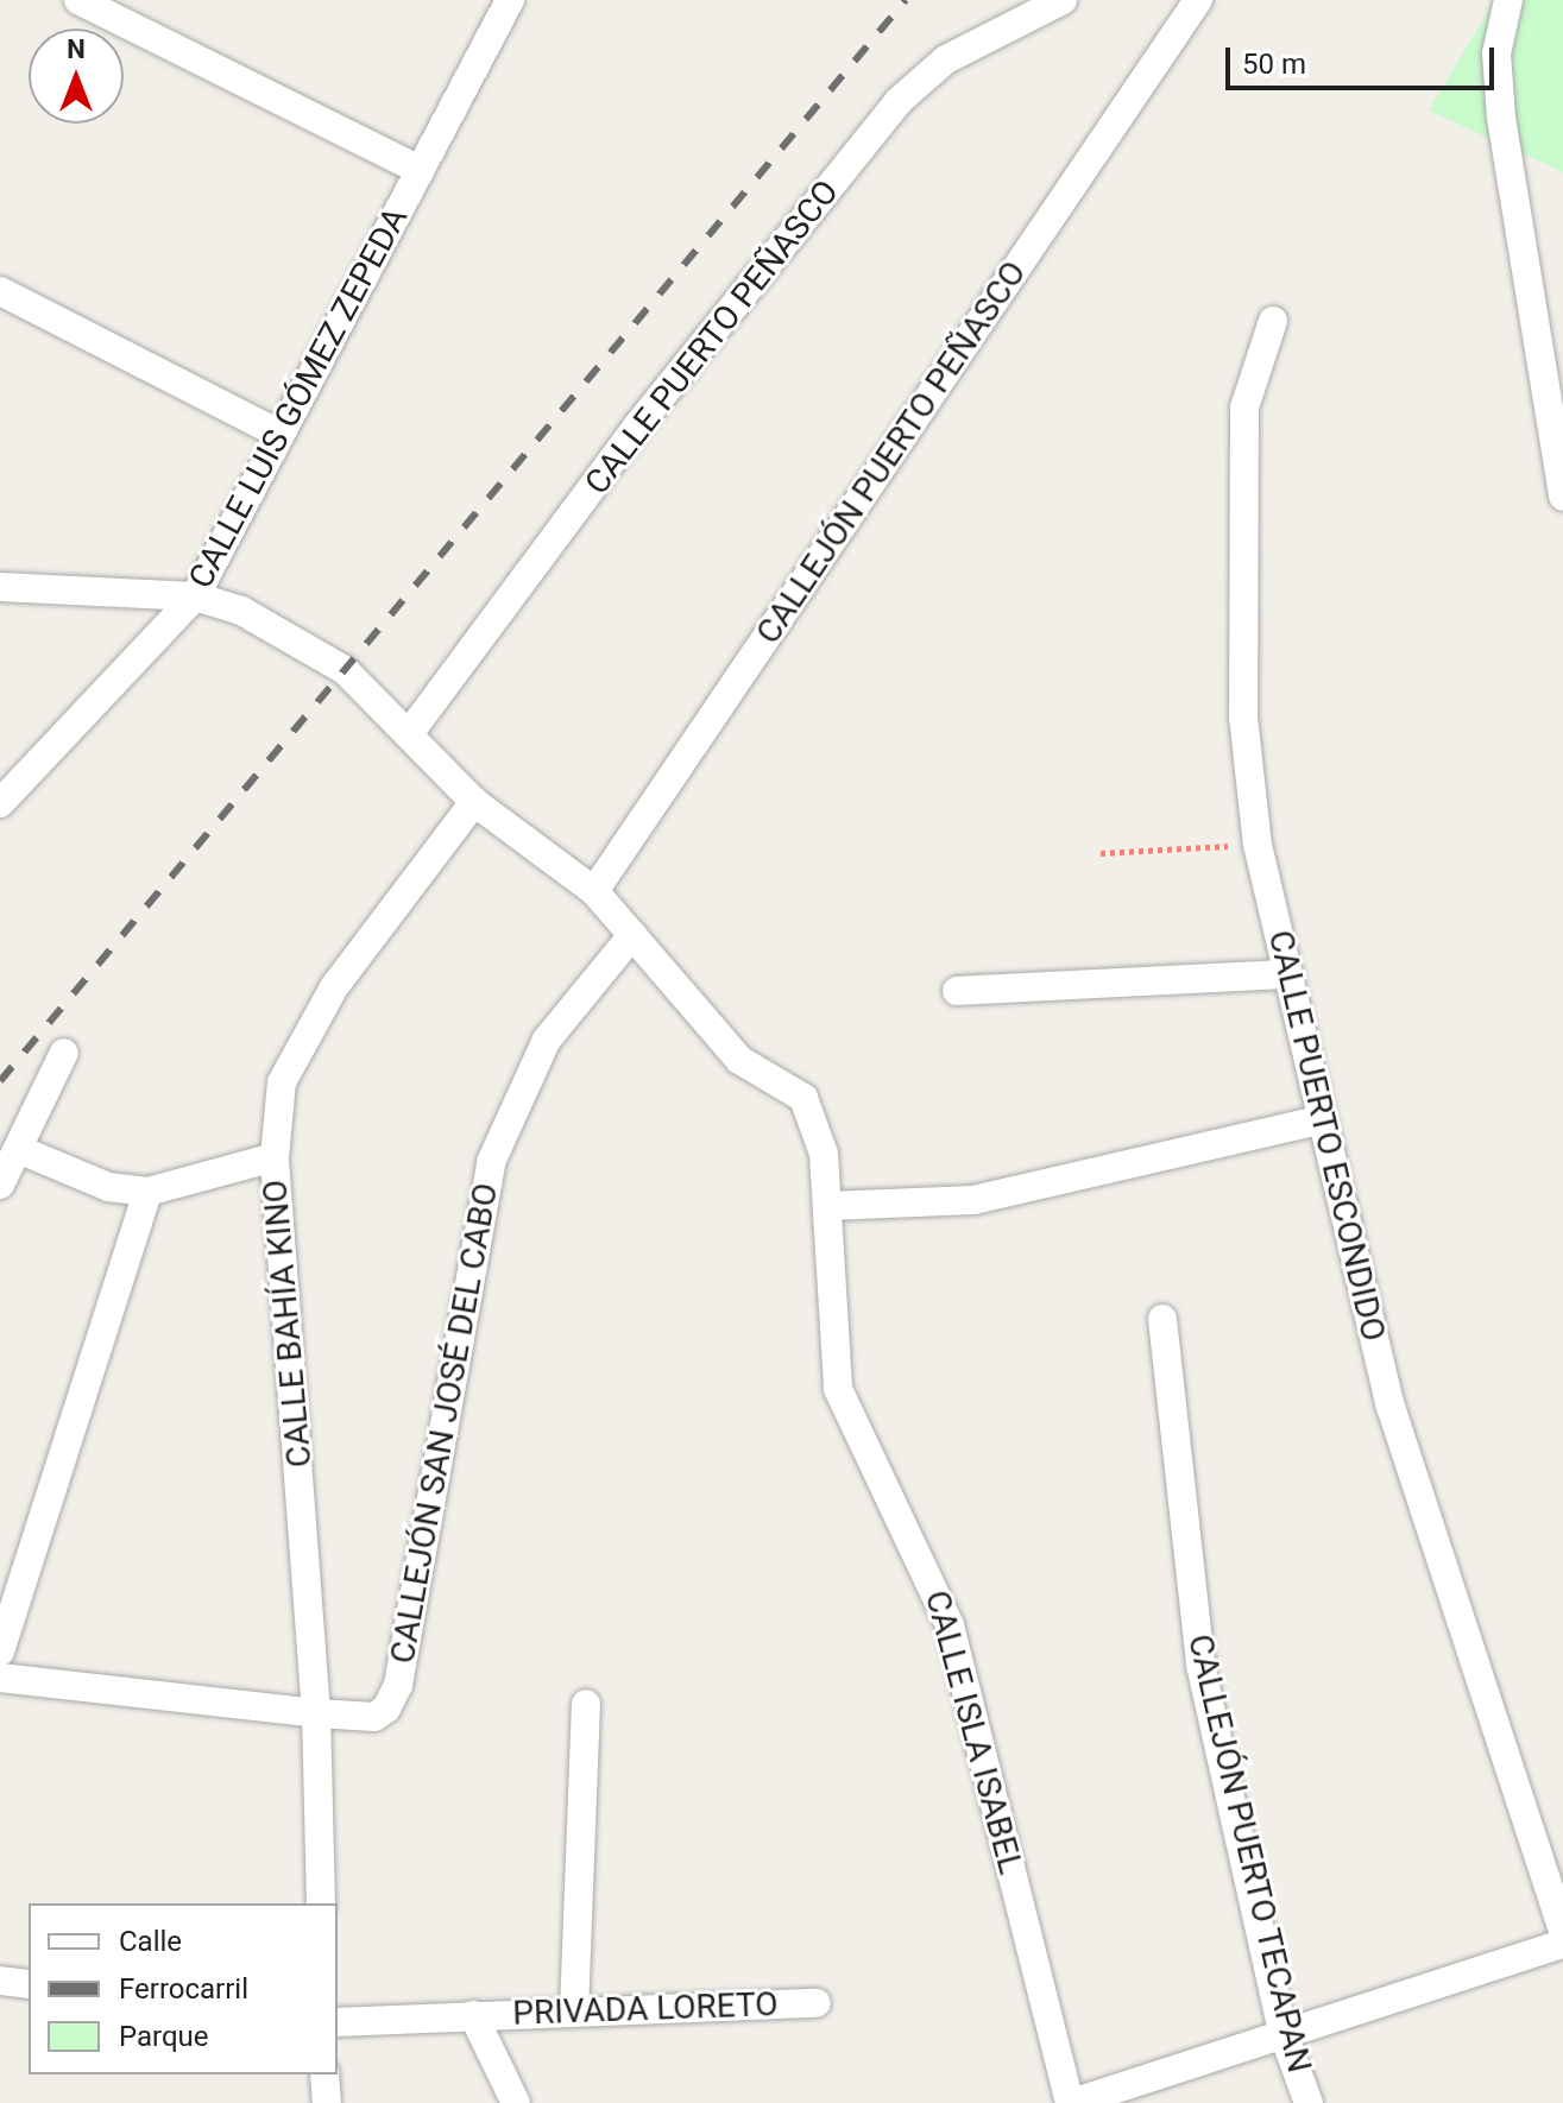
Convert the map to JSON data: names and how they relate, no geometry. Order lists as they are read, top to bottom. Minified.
{"streets":{"street":["CALLE PUERTO PEÑASCO","CALLE LUIS GÓMEZ ZEPEDA","CALLEJÓN PUERTO PEÑASCO","CALLE PUERTO ESCONDIDO","CALLE BAHÍA KINO","CALLEJÓN SAN JOSÉ DEL CABO","CALLE ISLA ISABEL","CALLEJÓN PUERTO TECAPAN","PRIVADA LORETO"]},"crossings":[["CALLE PUERTO PEÑASCO","CALLE ISLA ISABEL"],["CALLE LUIS GÓMEZ ZEPEDA","CALLE ISLA ISABEL"],["CALLEJÓN PUERTO PEÑASCO","CALLE ISLA ISABEL"],["CALLE BAHÍA KINO","CALLEJÓN SAN JOSÉ DEL CABO"],["CALLE BAHÍA KINO","CALLE ISLA ISABEL"],["CALLEJÓN SAN JOSÉ DEL CABO","CALLE ISLA ISABEL"]],"legend":["Calle","Ferrocarril","Parque"],"scale_bar":"50 m","north":"top"}
